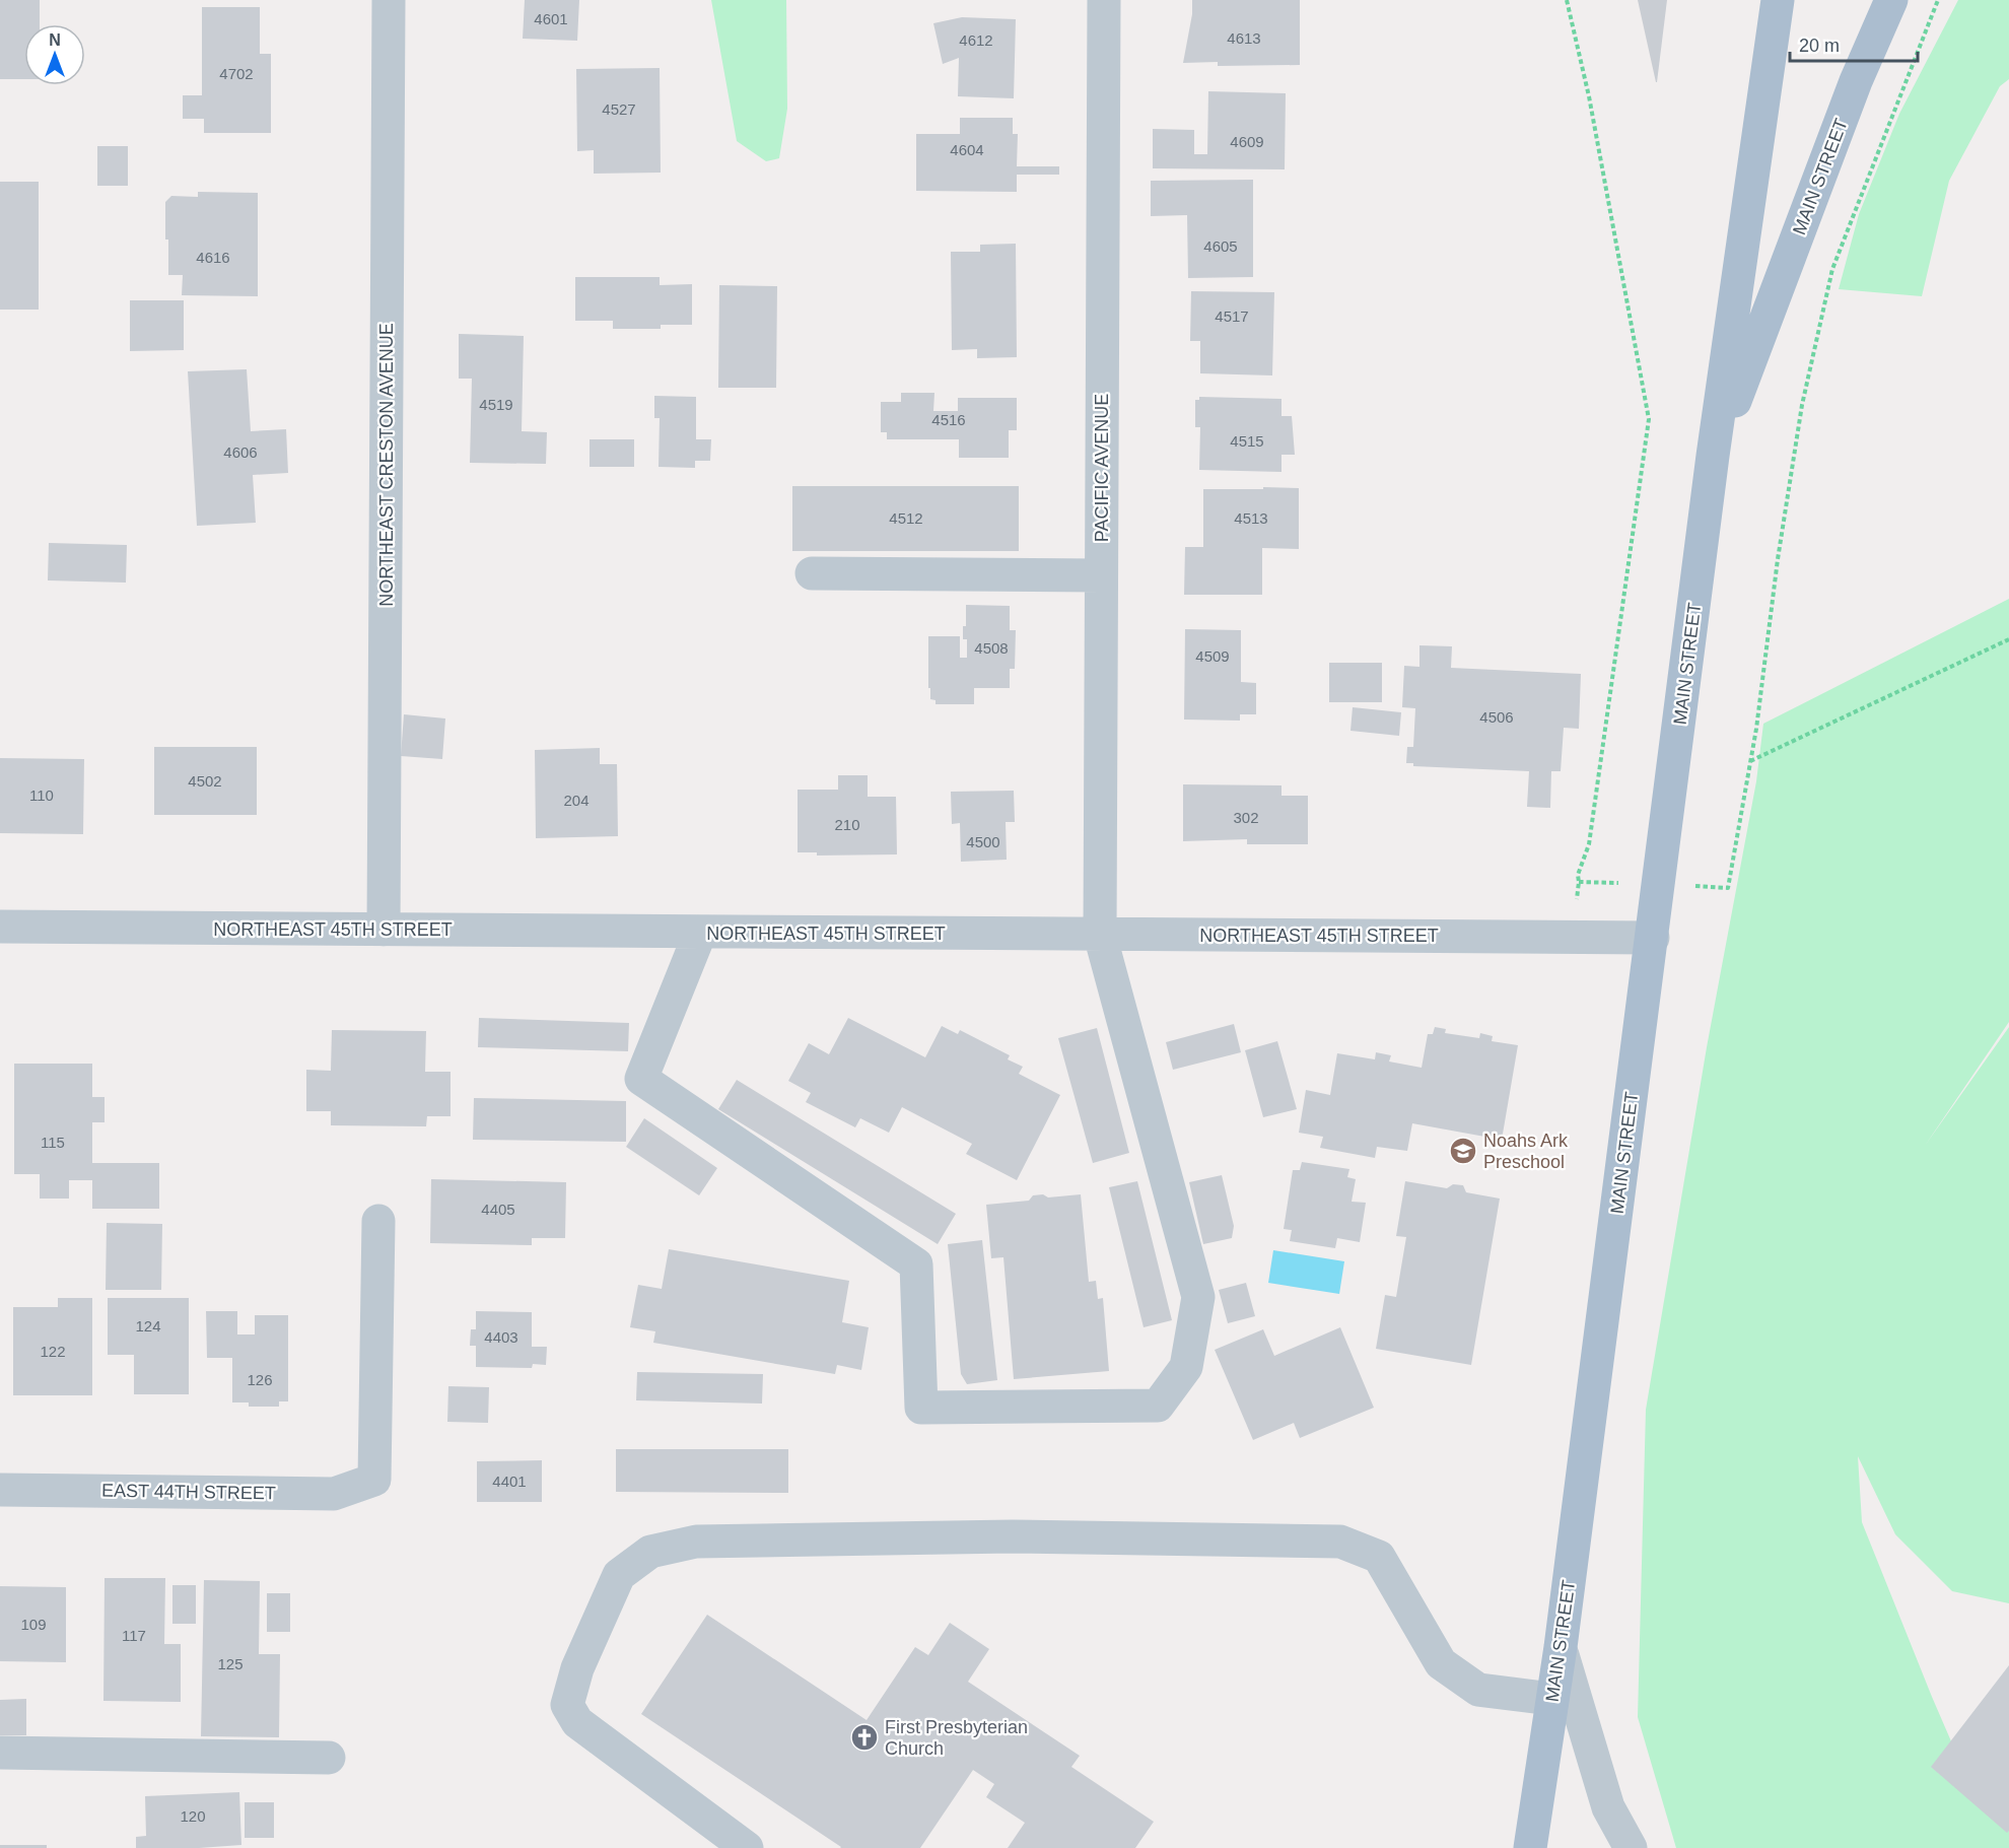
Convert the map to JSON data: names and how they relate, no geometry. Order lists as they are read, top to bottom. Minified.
{"streets":{"main road":["MAIN STREET"],"street":["NORTHEAST CRESTON AVENUE","PACIFIC AVENUE","NORTHEAST 45TH STREET","EAST 44TH STREET"]},"crossings":[["MAIN STREET","NORTHEAST 45TH STREET"],["NORTHEAST CRESTON AVENUE","NORTHEAST 45TH STREET"],["PACIFIC AVENUE","NORTHEAST 45TH STREET"]],"places":{"school or university":["Noahs Ark Preschool"],"church":["First Presbyterian Church"]},"house_numbers":["4601","4613","4612","4702","4527","4609","4604","4605","4616","4517","4519","4516","4515","4606","4512","4513","4508","4509","4506","4502","110","204","302","210","4500","115","4405","124","4403","122","126","4401","109","117","125","120"],"scale_bar":"20 m","north":"top"}
